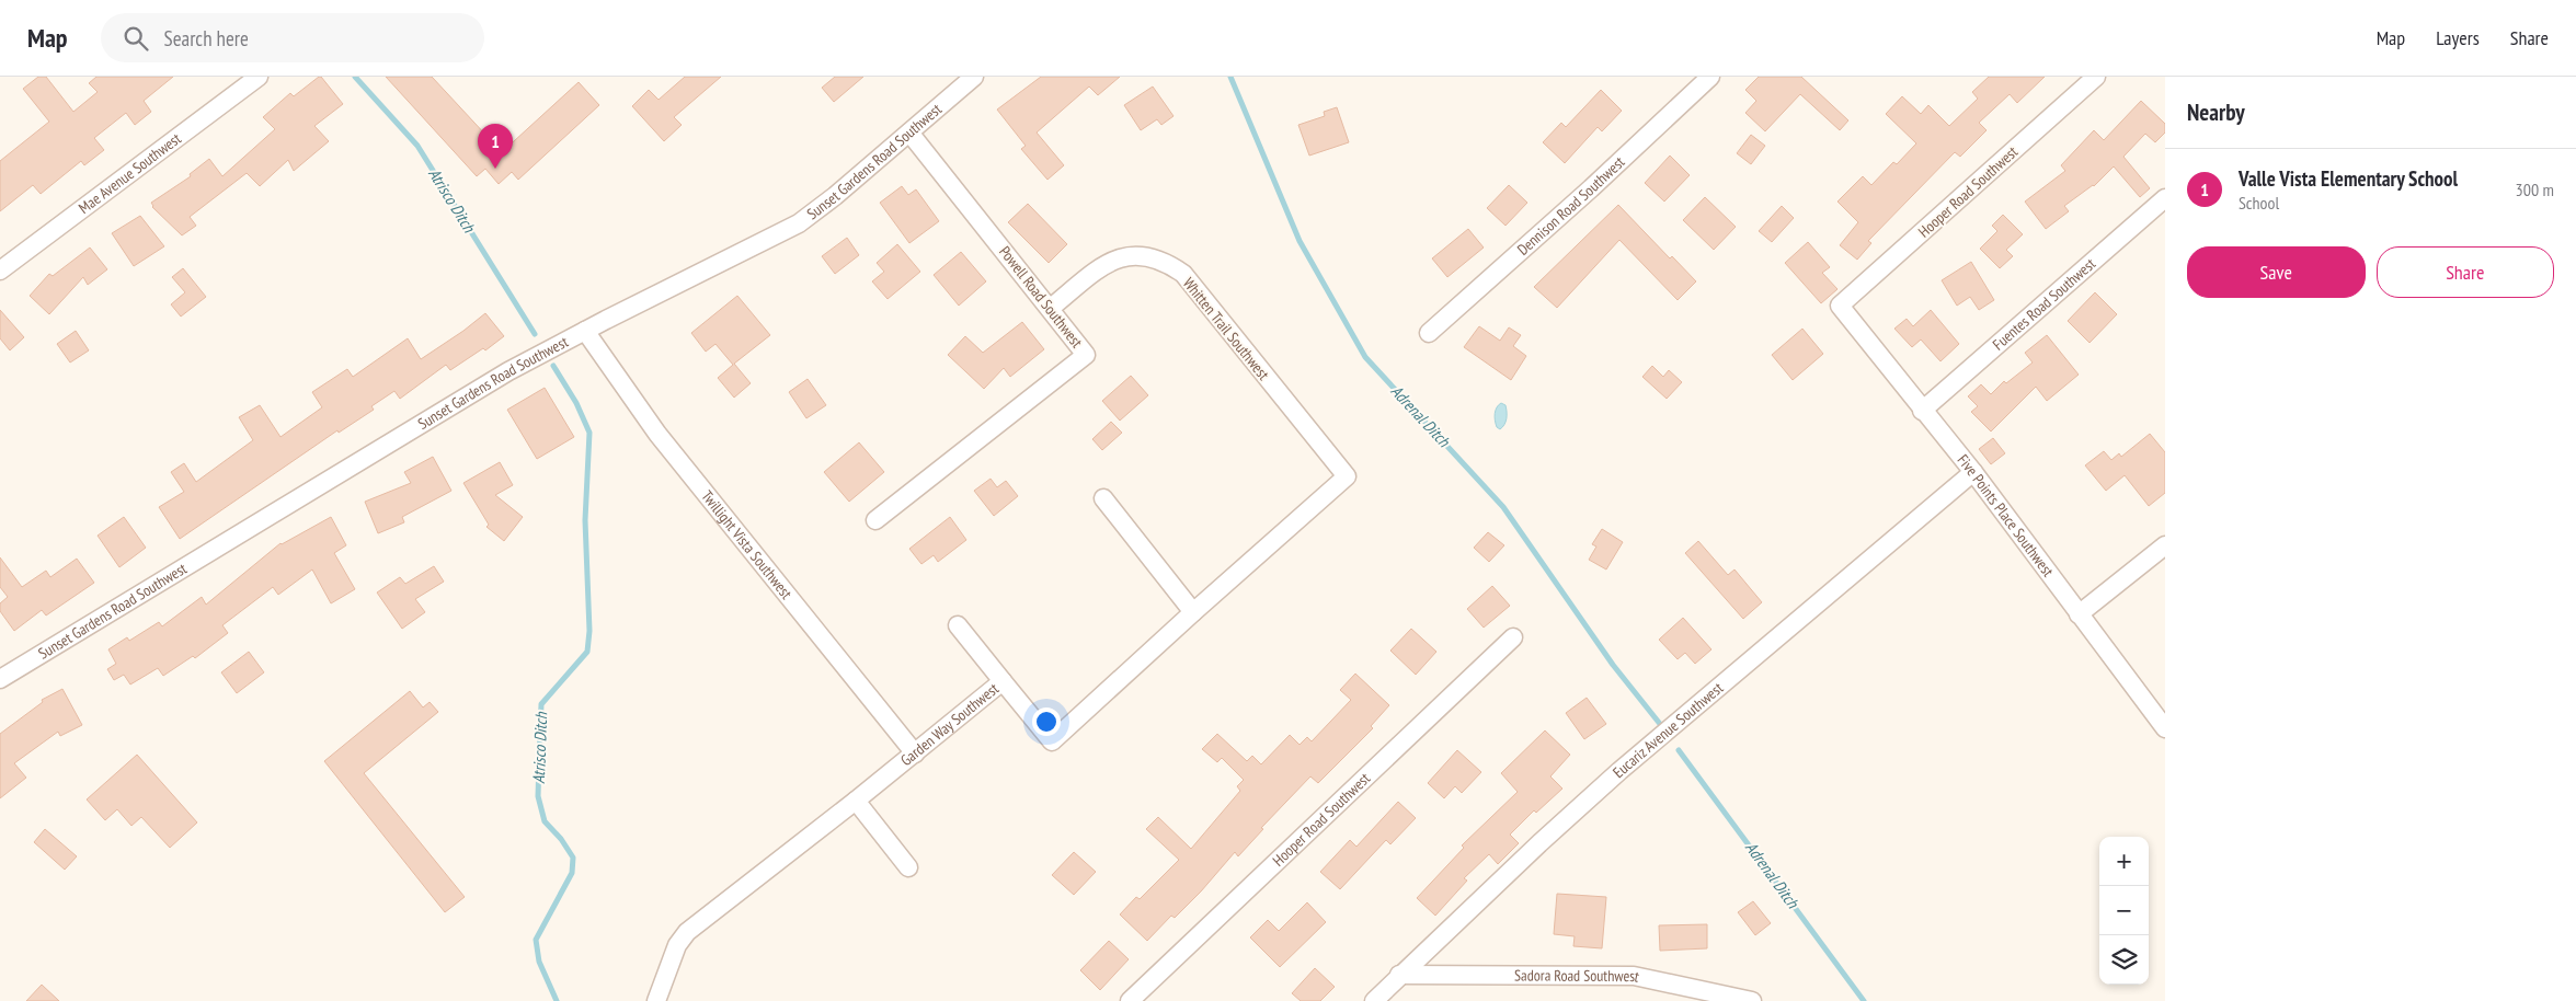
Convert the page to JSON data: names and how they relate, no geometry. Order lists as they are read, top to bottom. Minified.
{"streets":{"street":["Sunset Gardens Road Southwest","Mae Avenue Southwest","Hooper Road Southwest","Dennison Road Southwest","Powell Road Southwest","Fuentes Road Southwest","Whitten Trail Southwest","Five Points Place Southwest","Twillight Vista Southwest","Garden Way Southwest","Eucariz Avenue Southwest","Sadora Road Southwest"]},"crossings":[["Sunset Gardens Road Southwest","Powell Road Southwest"],["Sunset Gardens Road Southwest","Twillight Vista Southwest"],["Hooper Road Southwest","Five Points Place Southwest"],["Powell Road Southwest","Whitten Trail Southwest"],["Fuentes Road Southwest","Five Points Place Southwest"],["Whitten Trail Southwest","Garden Way Southwest"],["Five Points Place Southwest","Eucariz Avenue Southwest"],["Twillight Vista Southwest","Garden Way Southwest"],["Eucariz Avenue Southwest","Sadora Road Southwest"]],"water":["Atrisco Ditch","Adrenal Ditch"],"page":{"header":"Map","search":"Search here","nav":["Map","Layers","Share"],"heading":"Nearby","pins":"1","list":[{"mark":"1","name":"Valle Vista Elementary School","note":"School","value":"300 m"}],"buttons":["Save","Share"],"map_buttons":["+","−"]}}
